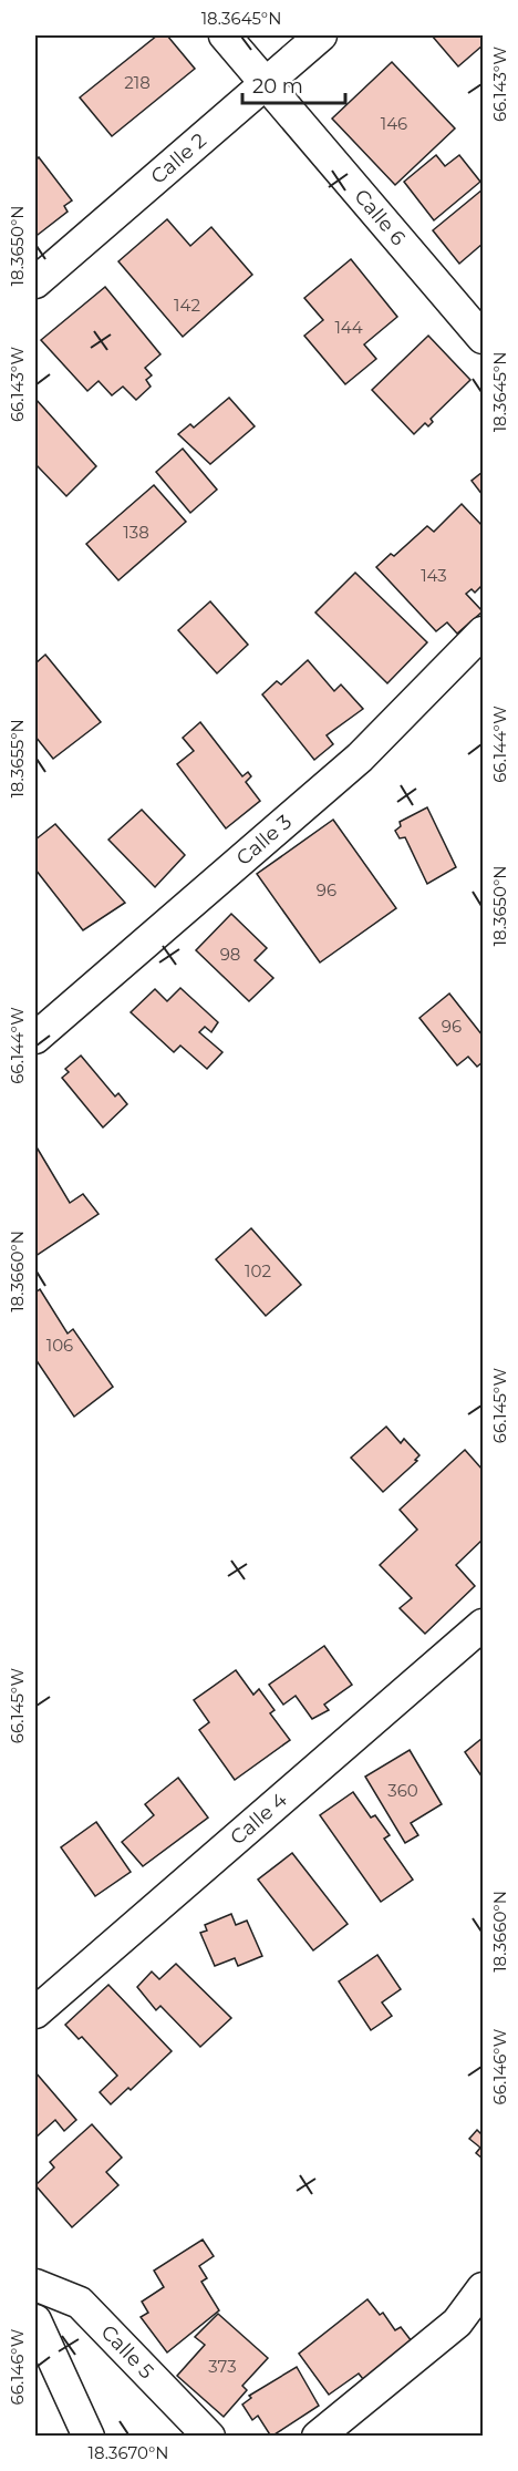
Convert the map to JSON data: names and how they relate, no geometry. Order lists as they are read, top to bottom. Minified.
{"streets":{"street":["Calle 2","Calle 6","Calle 3","Calle 4","Calle 5"]},"crossings":[["Calle 2","Calle 6"]],"house_numbers":["218","146","142","144","138","143","96","98","96","102","106","360","373"],"scale_bar":"20 m","coordinates":["18.3645°N","66.143°W","18.3650°N","66.144°W","18.3655°N","18.3660°N","66.145°W","66.146°W","18.3670°N"]}
